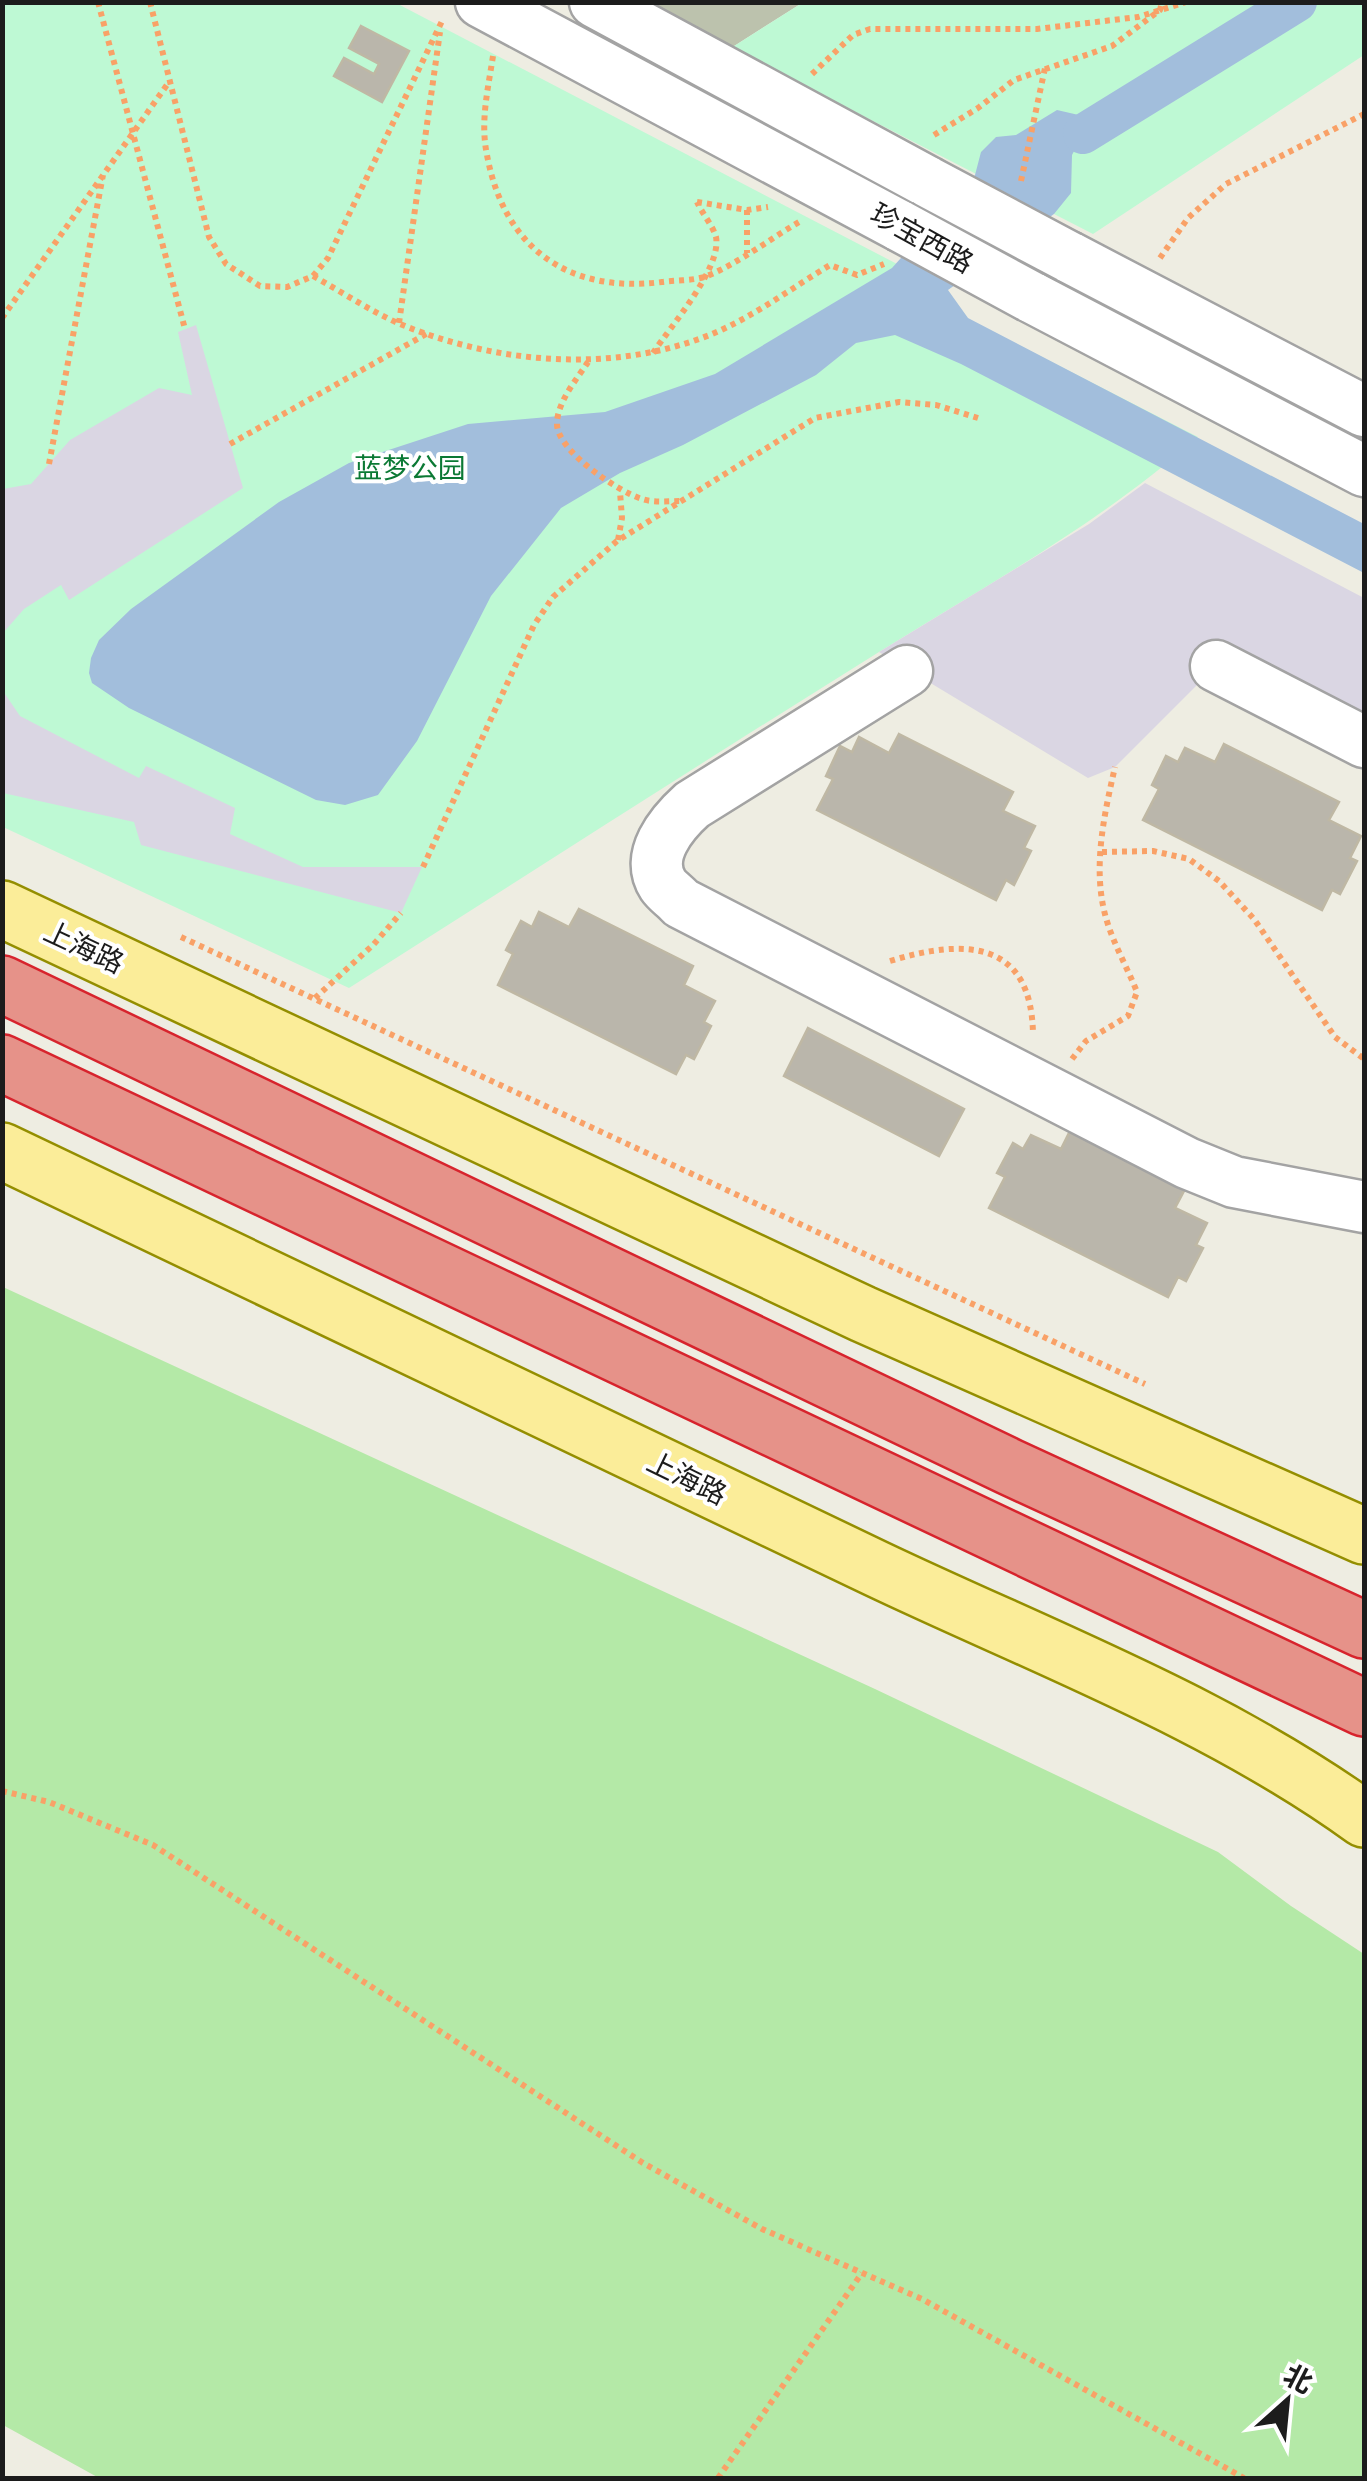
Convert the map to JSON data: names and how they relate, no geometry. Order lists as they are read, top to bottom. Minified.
{"streets":{"main road":["上海路"],"street":["珍宝西路"]},"parks":["蓝梦公园"],"north":"top right"}
